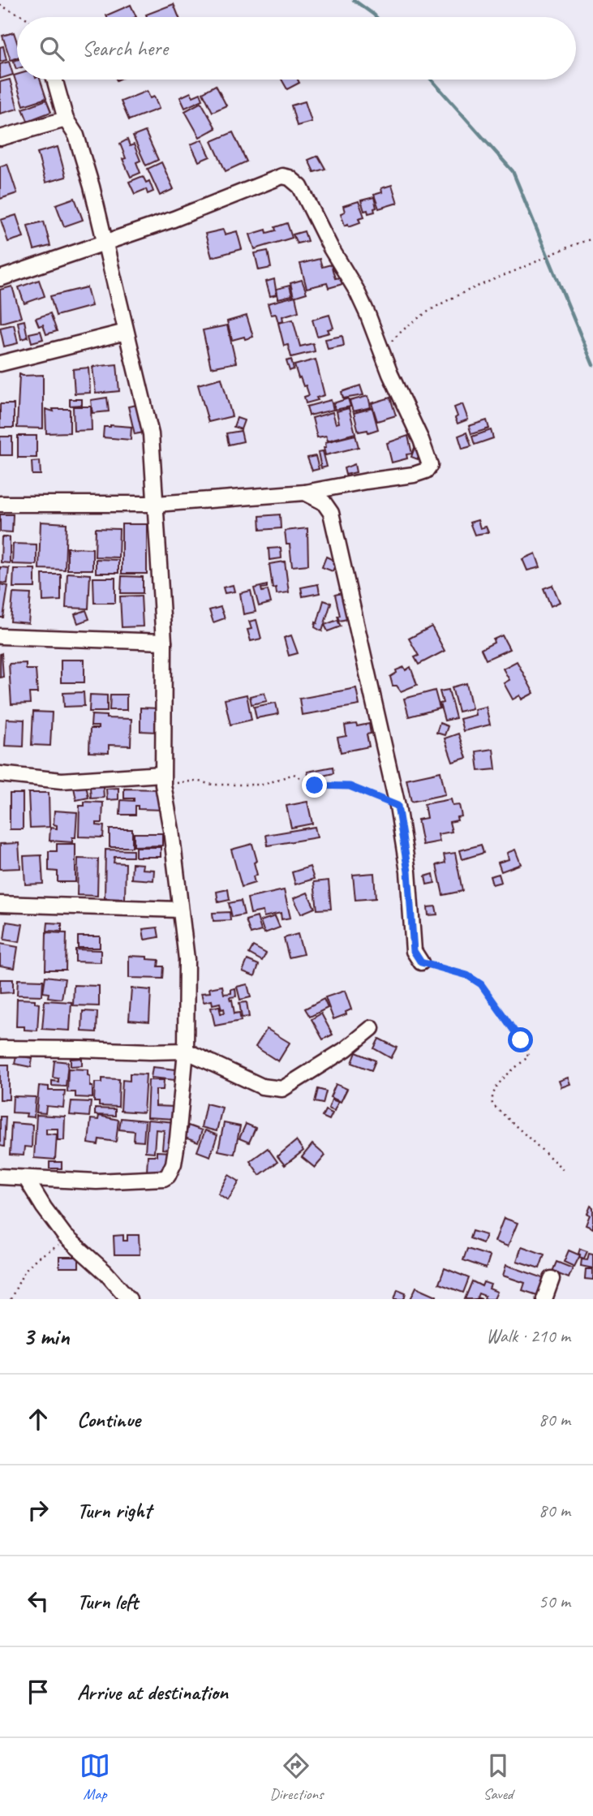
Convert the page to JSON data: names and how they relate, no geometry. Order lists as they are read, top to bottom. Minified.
{"page":{"search":"Search here","heading":["3 min","Walk · 210 m"],"list":[["Continue","80 m"],["Turn right","80 m"],["Turn left","50 m"],"Arrive at destination"],"nav":["Map","Directions","Saved"]}}
